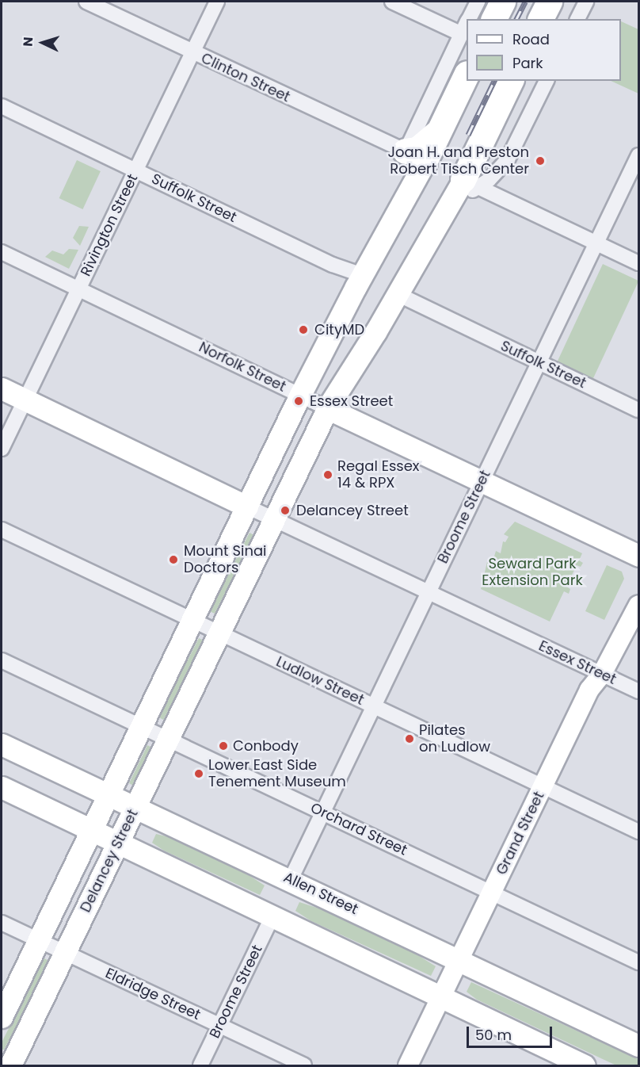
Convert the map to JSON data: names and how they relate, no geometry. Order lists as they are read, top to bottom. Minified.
{"streets":{"main road":["Norfolk Street","Essex Street","Grand Street","Delancey Street","Allen Street"],"street":["Clinton Street","Suffolk Street","Rivington Street","Broome Street","Ludlow Street","Orchard Street","Eldridge Street"]},"crossings":[["Clinton Street","Rivington Street"],["Clinton Street","Delancey Street"],["Suffolk Street","Rivington Street"],["Suffolk Street","Broome Street"],["Suffolk Street","Delancey Street"],["Rivington Street","Norfolk Street"],["Rivington Street","Essex Street"],["Norfolk Street","Broome Street"],["Norfolk Street","Delancey Street"],["Broome Street","Essex Street"],["Broome Street","Ludlow Street"],["Broome Street","Orchard Street"],["Broome Street","Allen Street"],["Broome Street","Eldridge Street"],["Essex Street","Grand Street"],["Essex Street","Delancey Street"],["Ludlow Street","Grand Street"],["Ludlow Street","Delancey Street"],["Orchard Street","Grand Street"],["Orchard Street","Delancey Street"],["Grand Street","Allen Street"],["Delancey Street","Allen Street"],["Delancey Street","Eldridge Street"]],"parks":["Seward Park Extension Park"],"places":["Joan H. and Preston Robert Tisch Center","CityMD","Essex Street","Regal Essex 14 & RPX","Delancey Street","Mount Sinai Doctors","Pilates on Ludlow","Conbody","Lower East Side Tenement Museum"],"legend":["Road","Park"],"scale_bar":"50 m","north":"left"}
